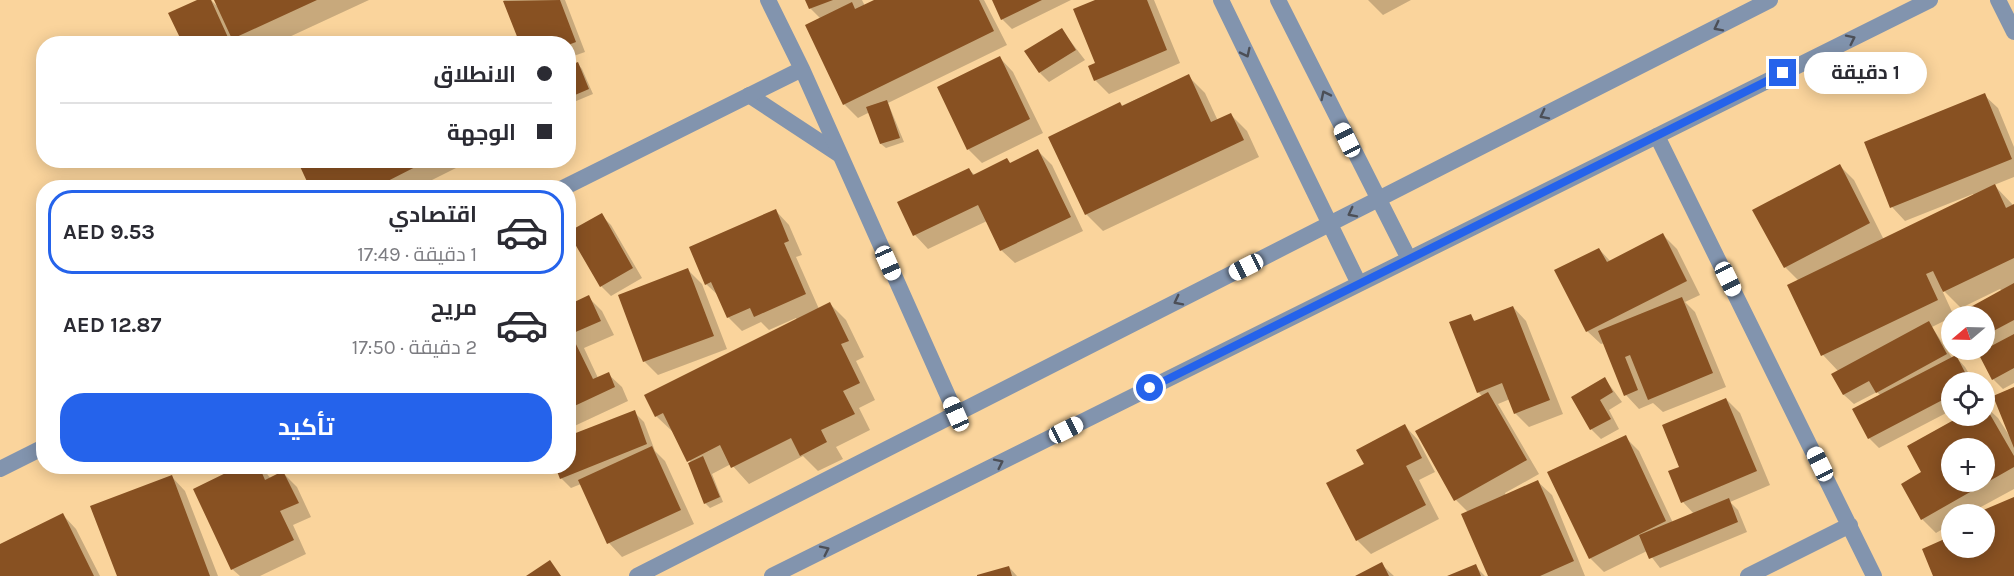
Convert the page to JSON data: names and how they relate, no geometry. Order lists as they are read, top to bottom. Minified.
{"north":"left","page":{"banner":["الانطلاق","الوجهة"],"bubble":"1 دقيقة","list":[{"name":"اقتصادي","note":"1 دقيقة · 17:49","value":"AED 9.53"},{"name":"مريح","note":"2 دقيقة · 17:50","value":"AED 12.87"}],"map_buttons":["+","−"],"buttons":"تأكيد"}}
